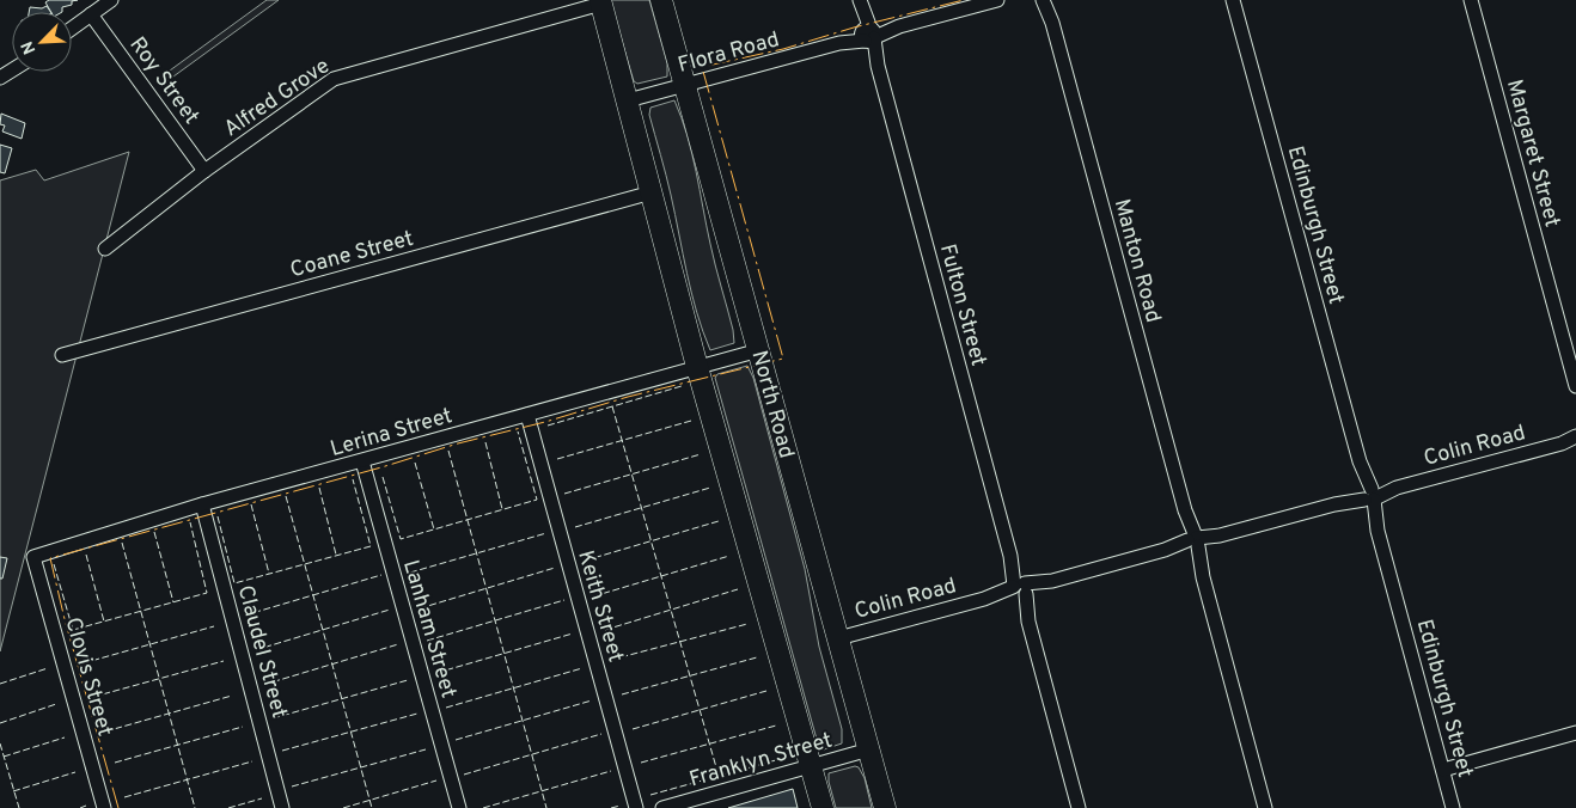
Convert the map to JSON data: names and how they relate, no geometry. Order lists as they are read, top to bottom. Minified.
{"streets":{"highway":["North Road"],"street":["Flora Road","Roy Street","Alfred Grove","Margaret Street","Edinburgh Street","Coane Street","Manton Road","Fulton Street","Lerina Street","Colin Road","Keith Street","Lanham Street","Claudel Street","Clovis Street","Franklyn Street"]},"crossings":[["Flora Road","Fulton Street"],["Flora Road","North Road"],["Roy Street","Alfred Grove"],["Edinburgh Street","Colin Road"],["Manton Road","Colin Road"],["Fulton Street","Colin Road"],["North Road","Lerina Street"],["North Road","Colin Road"],["North Road","Franklyn Street"],["Lerina Street","Keith Street"],["Lerina Street","Lanham Street"],["Lerina Street","Claudel Street"],["Lerina Street","Clovis Street"]],"north":"bottom left"}
